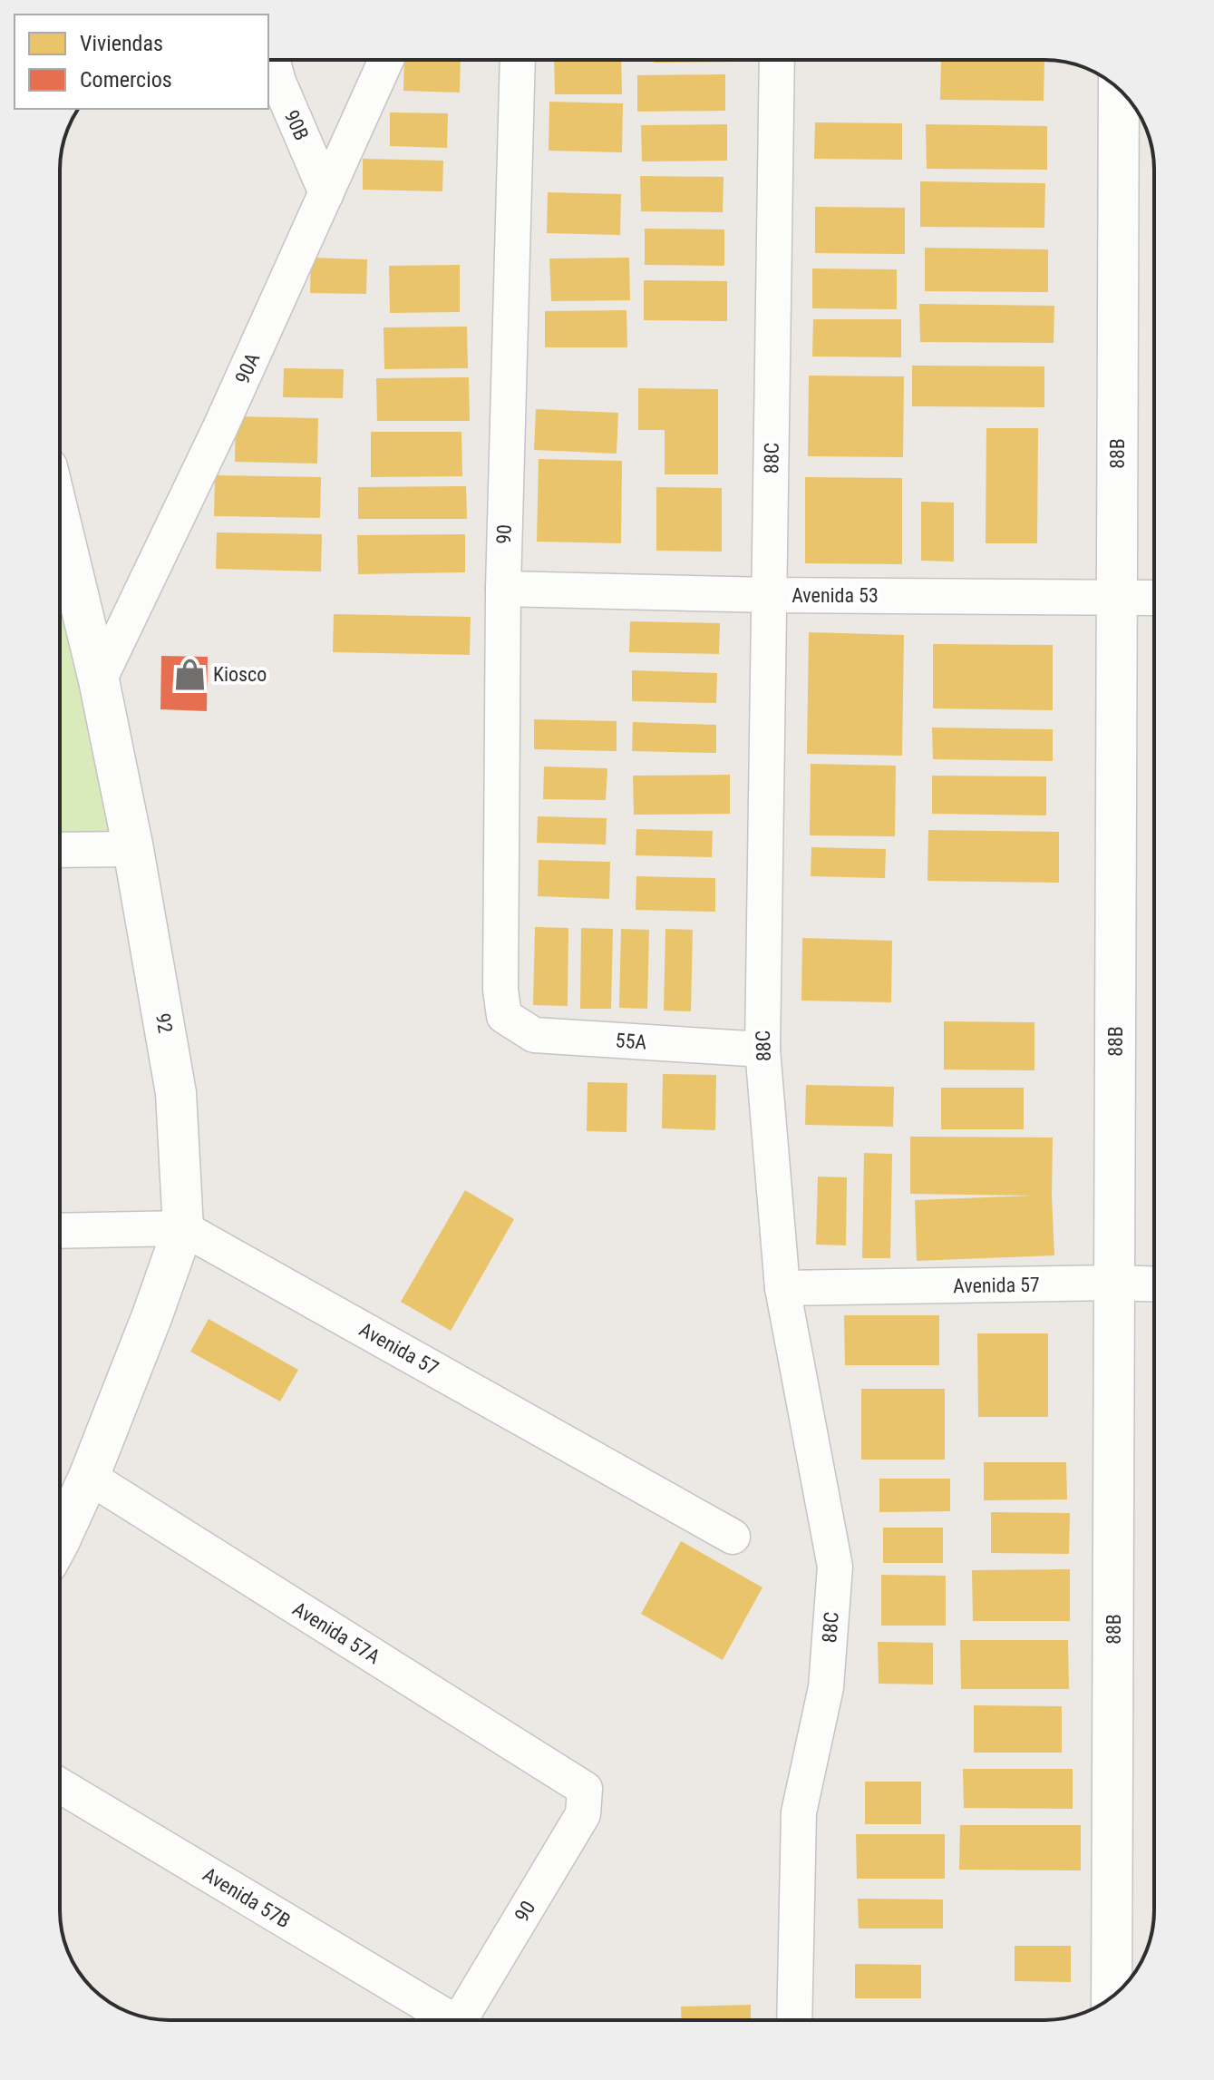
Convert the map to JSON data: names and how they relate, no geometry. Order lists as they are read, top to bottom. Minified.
{"streets":{"street":["90B","90A","88B","88C","90","Avenida 53","92","55A","Avenida 57","Avenida 57A","Avenida 57B"]},"crossings":[["90B","90A"],["90A","92"],["88B","Avenida 53"],["88B","Avenida 57"],["88C","Avenida 53"],["88C","55A"],["88C","Avenida 57"],["90","Avenida 53"],["90","55A"],["90","Avenida 57A"],["90","Avenida 57B"],["92","Avenida 57"],["92","Avenida 57A"]],"places":{"shop":["Kiosco"]},"legend":["Viviendas","Comercios"]}
